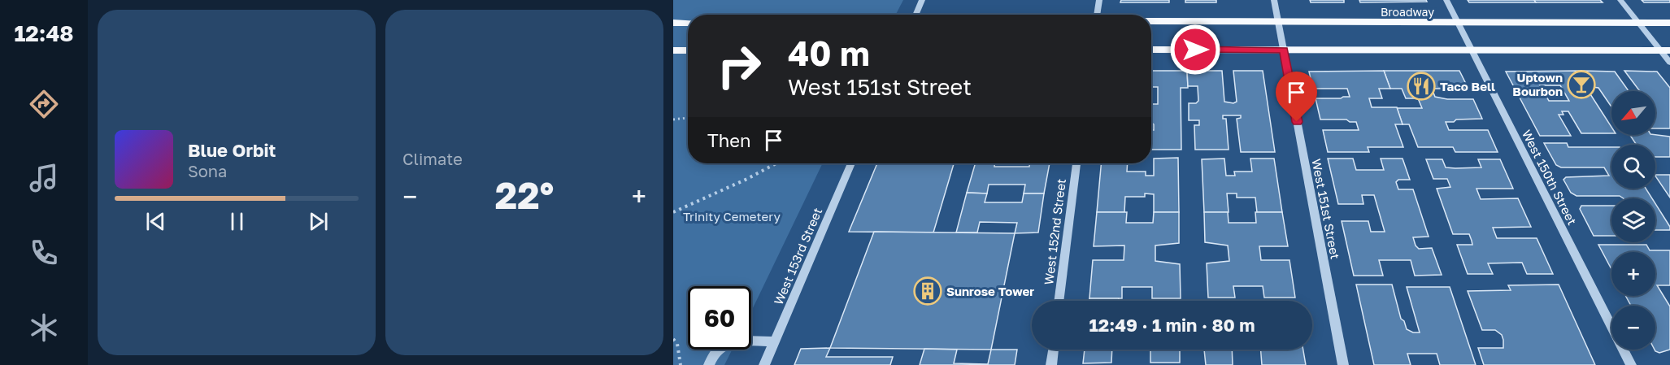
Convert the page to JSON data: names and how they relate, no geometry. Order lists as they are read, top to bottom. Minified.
{"streets":{"main road":["Broadway"],"street":["West 150th Street","West 151st Street","West 152nd Street","West 153rd Street"]},"crossings":[["Broadway","West 150th Street"],["Broadway","West 151st Street"]],"parks":["Trinity Cemetery"],"places":{"bar":["Uptown Bourbon"],"restaurant":["Taco Bell"],"building":["Sunrose Tower"]},"north":"bottom left","page":{"tabs":"12:48","tile":"Climate","turn":["40 m","West 151st Street"],"map_buttons":["+","−"],"then":"Then","song":["Blue Orbit","Sona"],"heat":["−","22°","+"],"limit":"60","trip":"12:49 · 1 min · 80 m"}}
